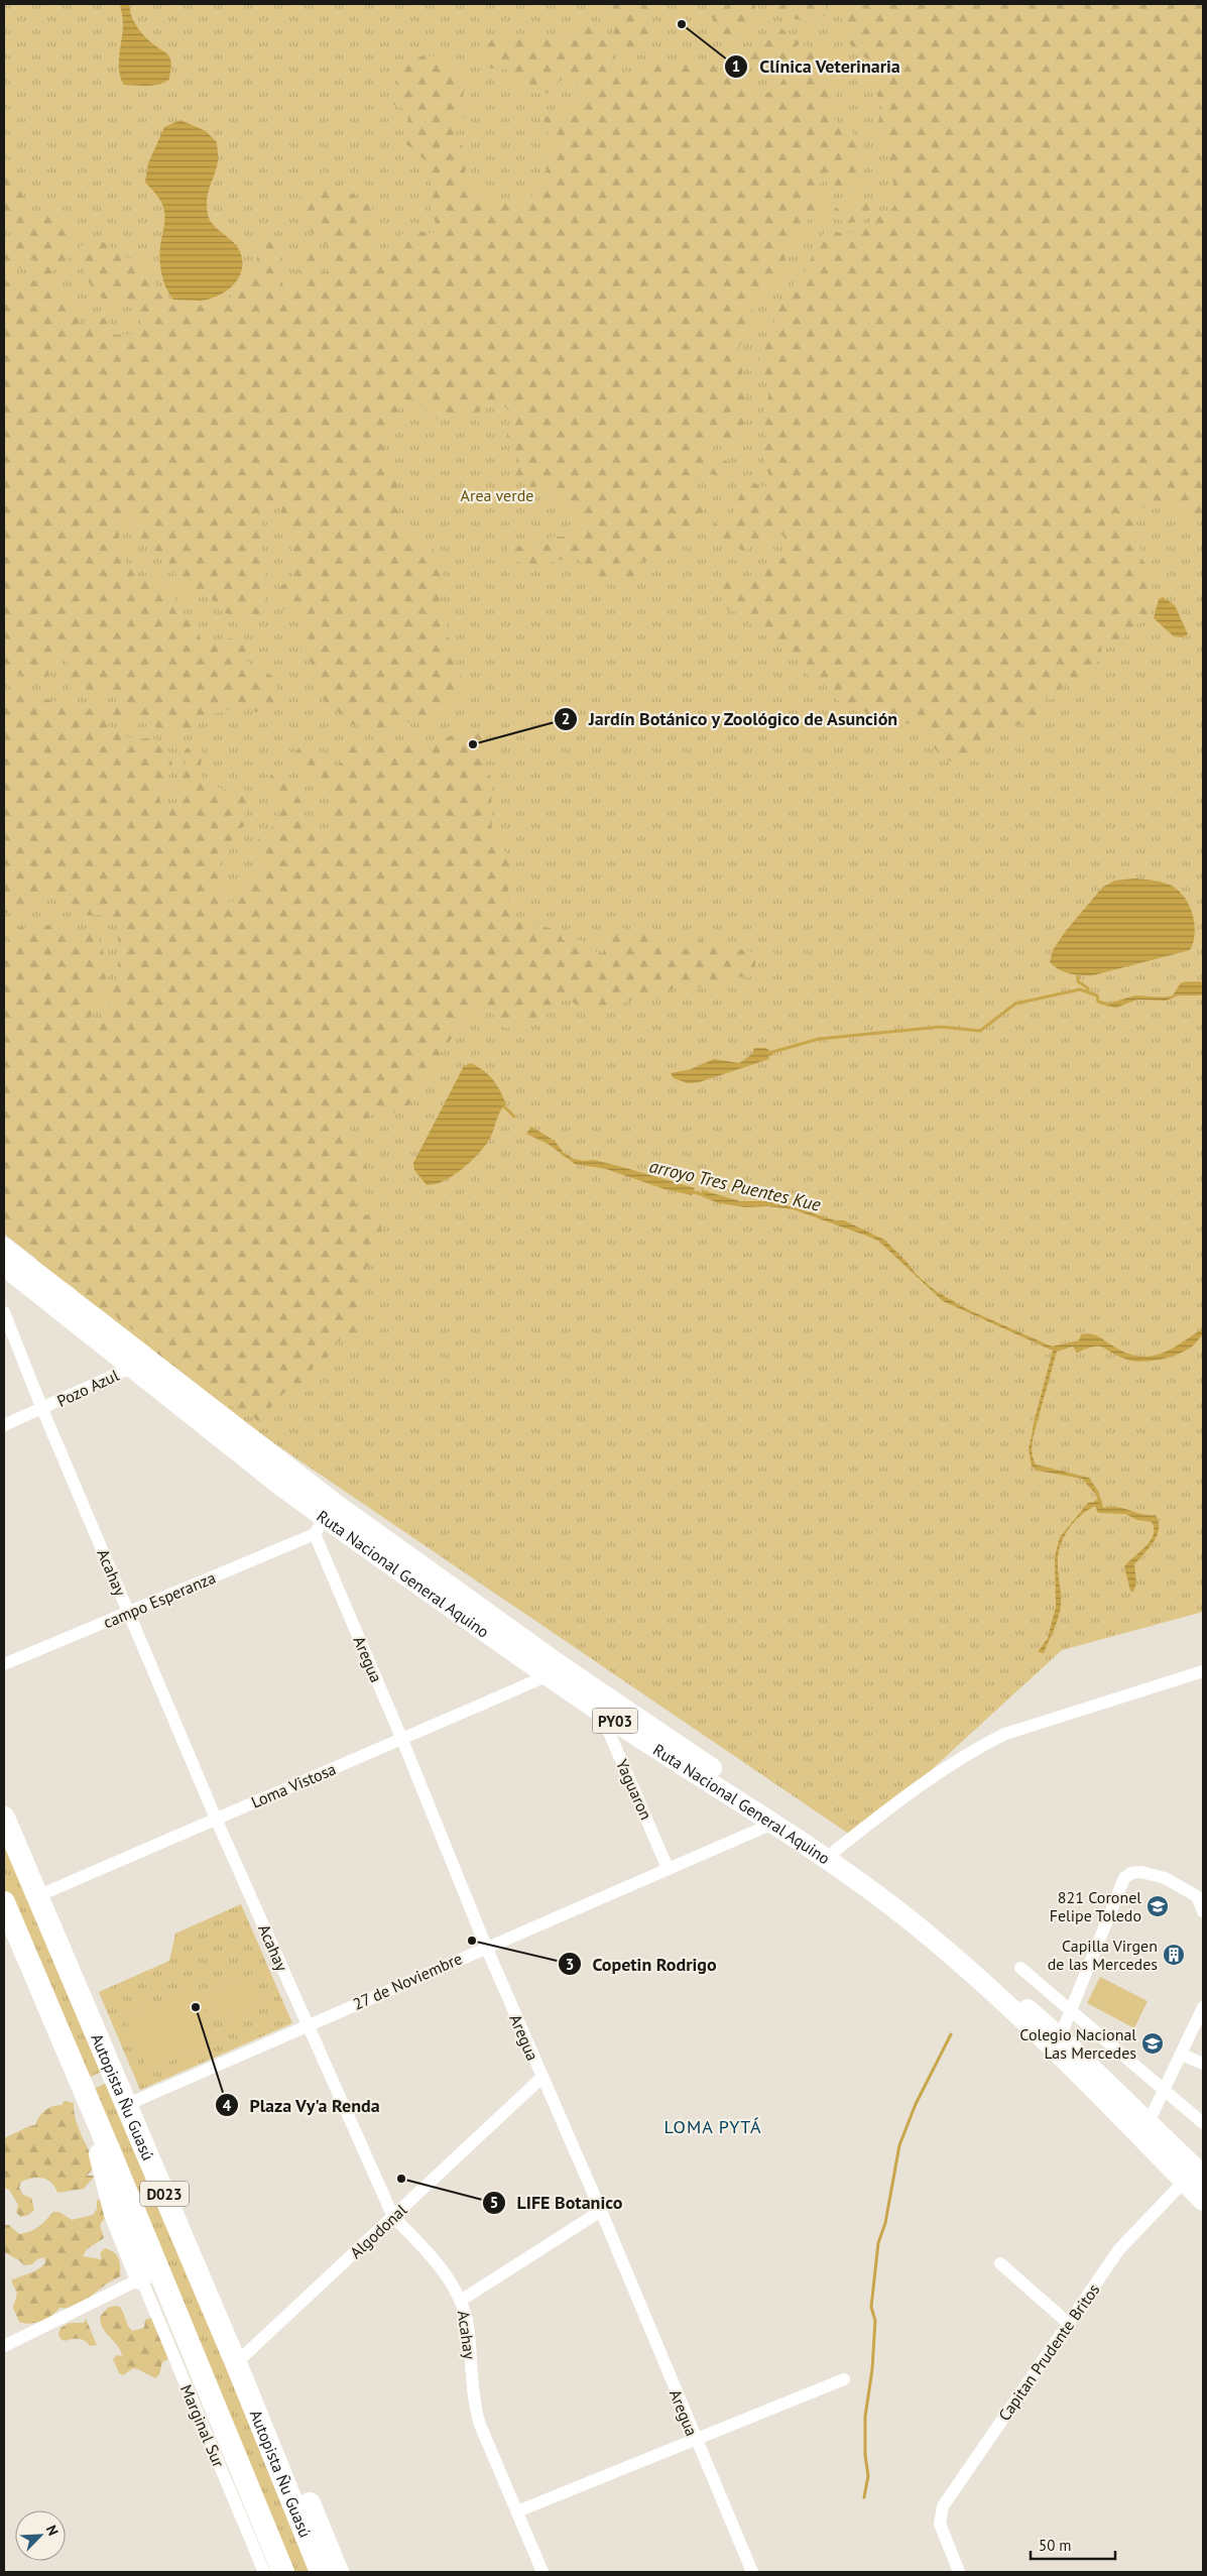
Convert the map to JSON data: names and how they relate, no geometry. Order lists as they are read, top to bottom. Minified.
{"streets":{"highway":["Ruta Nacional General Aquino","PY03","Autopista Ñu Guasú","D023"],"street":["Pozo Azul","Acahay","campo Esperanza","Aregua","Loma Vistosa","Yaguaron","27 de Noviembre","Algodonal","Capitan Prudente Britos","Marginal Sur"]},"crossings":[["Pozo Azul","Acahay"],["Pozo Azul","Ruta Nacional General Aquino"],["Acahay","campo Esperanza"],["Acahay","Loma Vistosa"],["Acahay","27 de Noviembre"],["Acahay","Algodonal"],["Ruta Nacional General Aquino","campo Esperanza"],["Ruta Nacional General Aquino","Aregua"],["Ruta Nacional General Aquino","Loma Vistosa"],["Ruta Nacional General Aquino","Yaguaron"],["Ruta Nacional General Aquino","27 de Noviembre"],["Ruta Nacional General Aquino","Capitan Prudente Britos"],["campo Esperanza","Aregua"],["Aregua","Loma Vistosa"],["Aregua","27 de Noviembre"],["Aregua","Algodonal"],["Loma Vistosa","Autopista Ñu Guasú"],["Yaguaron","27 de Noviembre"],["27 de Noviembre","Autopista Ñu Guasú"],["Autopista Ñu Guasú","Algodonal"]],"districts":["LOMA PYTÁ"],"water":["arroyo Tres Puentes Kue"],"parks":["Area verde"],"places":{"other":["Clínica Veterinaria","Jardín Botánico y Zoológico de Asunción","Copetin Rodrigo","Plaza Vy'a Renda","LIFE Botanico"],"school or university":["821 Coronel Felipe Toledo","Colegio Nacional Las Mercedes"],"building":["Capilla Virgen de las Mercedes"]},"scale_bar":"50 m","north":"top right"}
